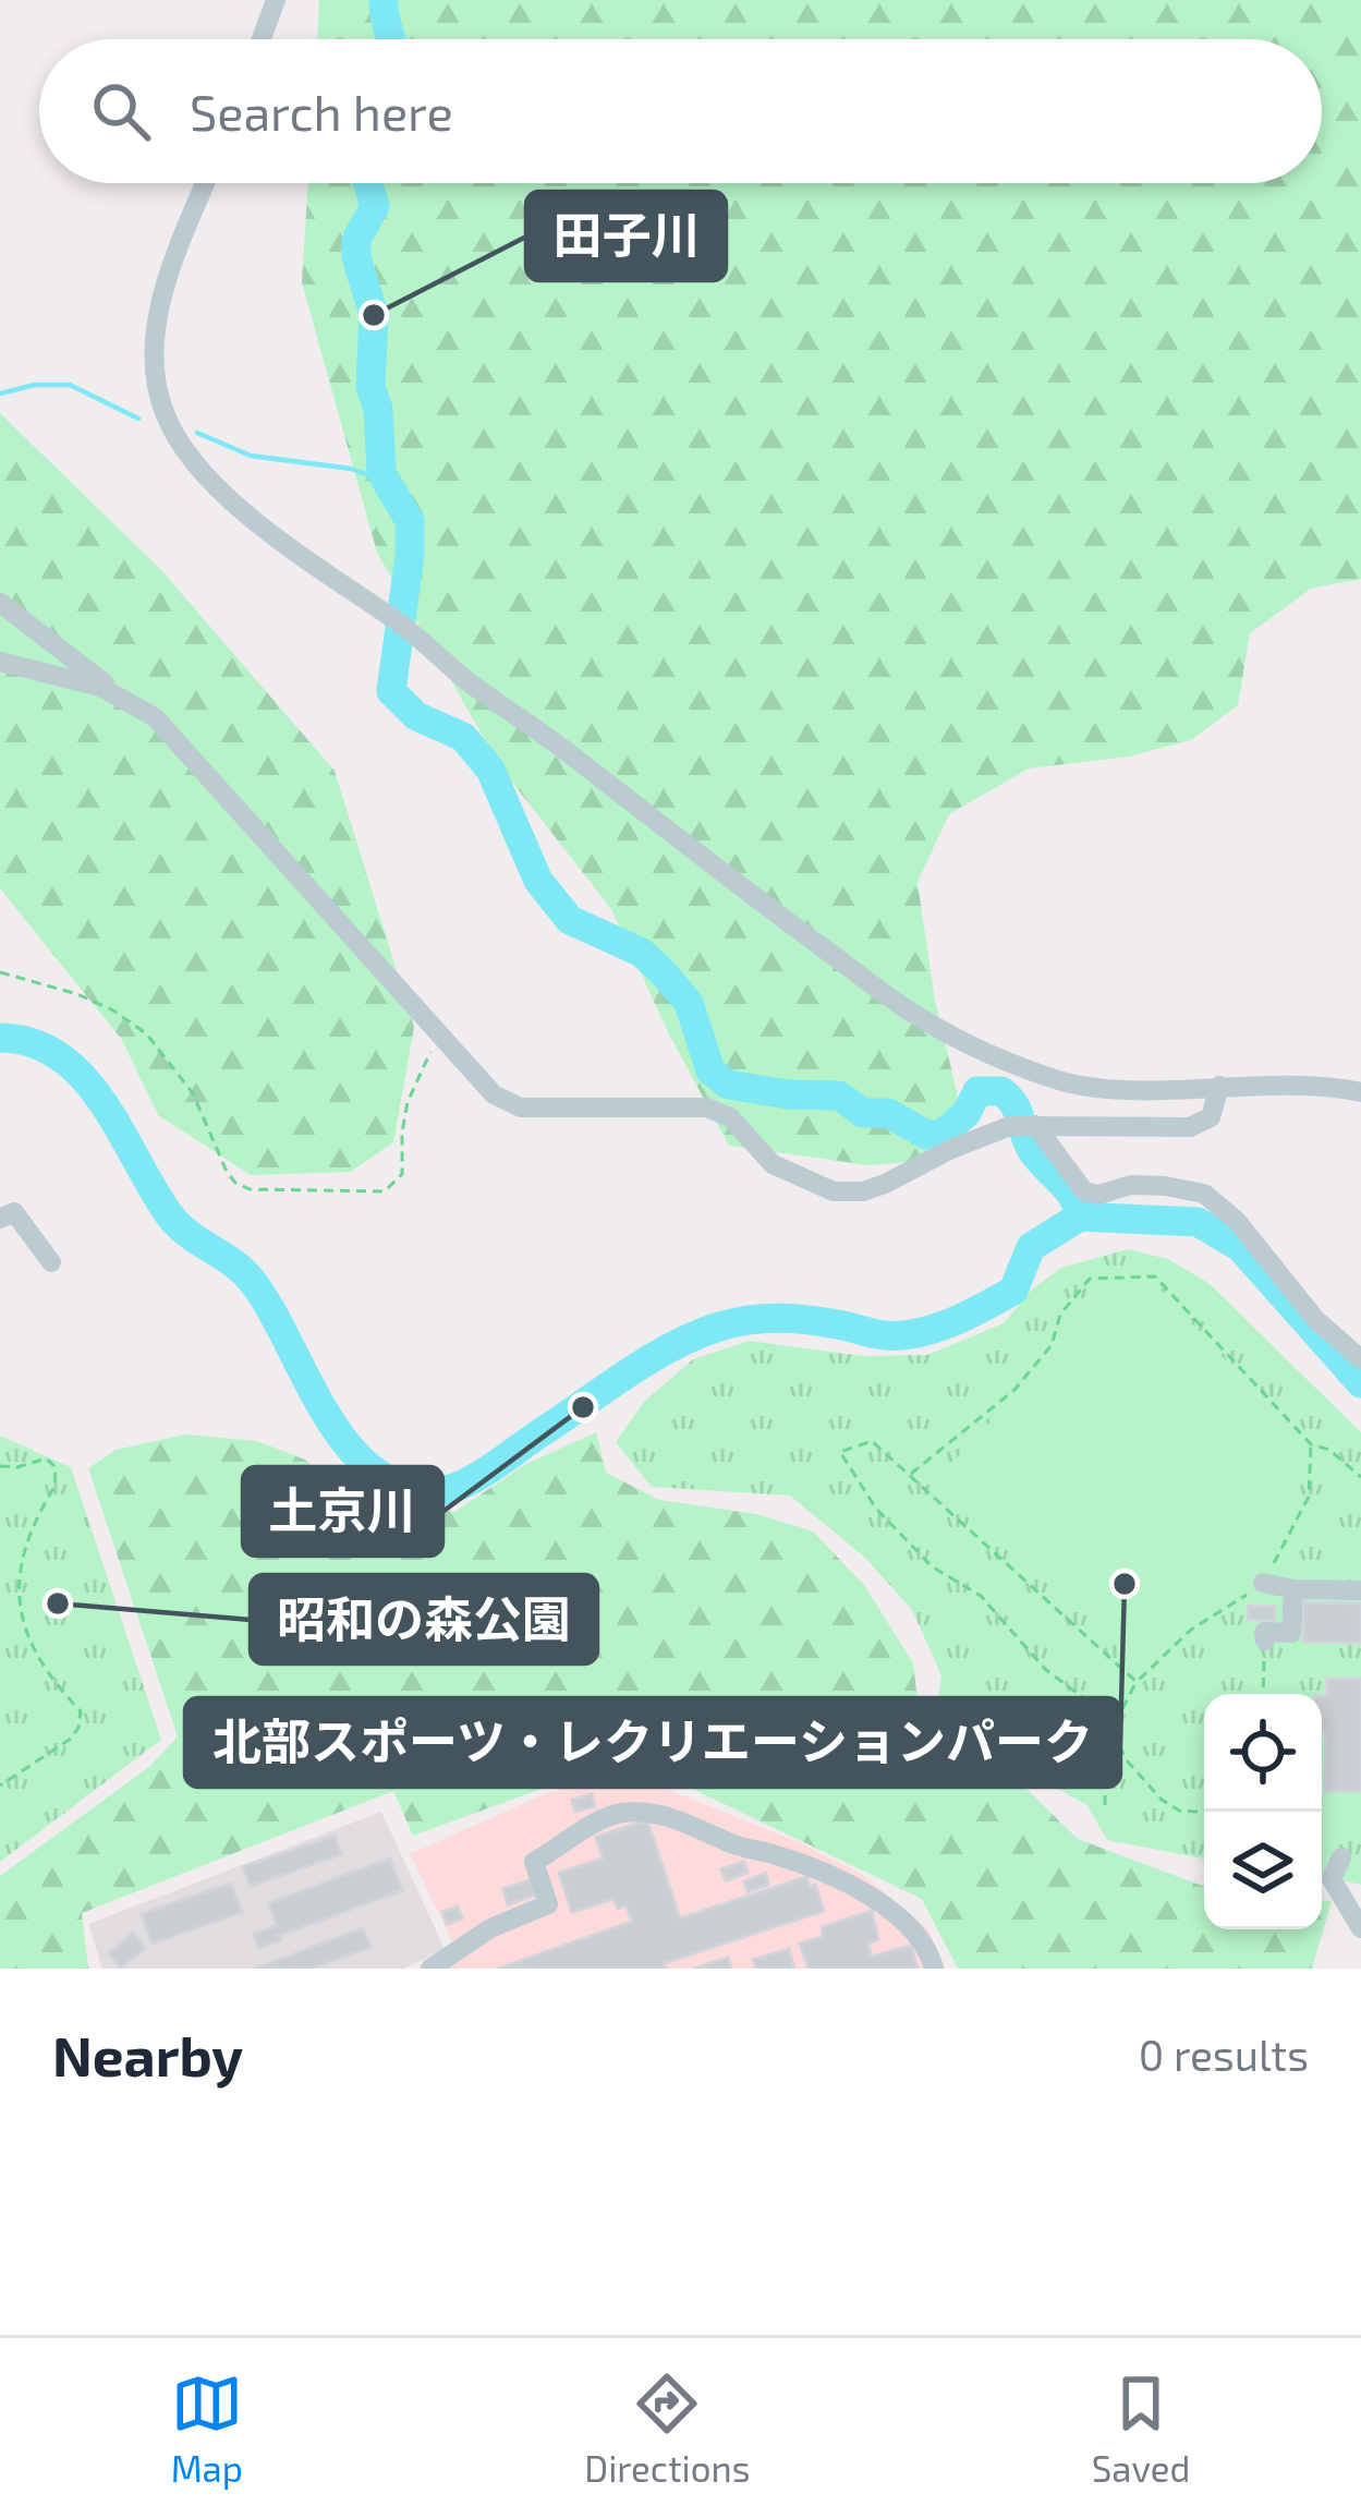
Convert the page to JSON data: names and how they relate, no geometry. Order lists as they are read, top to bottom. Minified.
{"places":["田子川","土京川","北部スポーツ・レクリエーションパーク","昭和の森公園"],"page":{"search":"Search here","heading":["Nearby","0 results"],"nav":["Map","Directions","Saved"]}}
